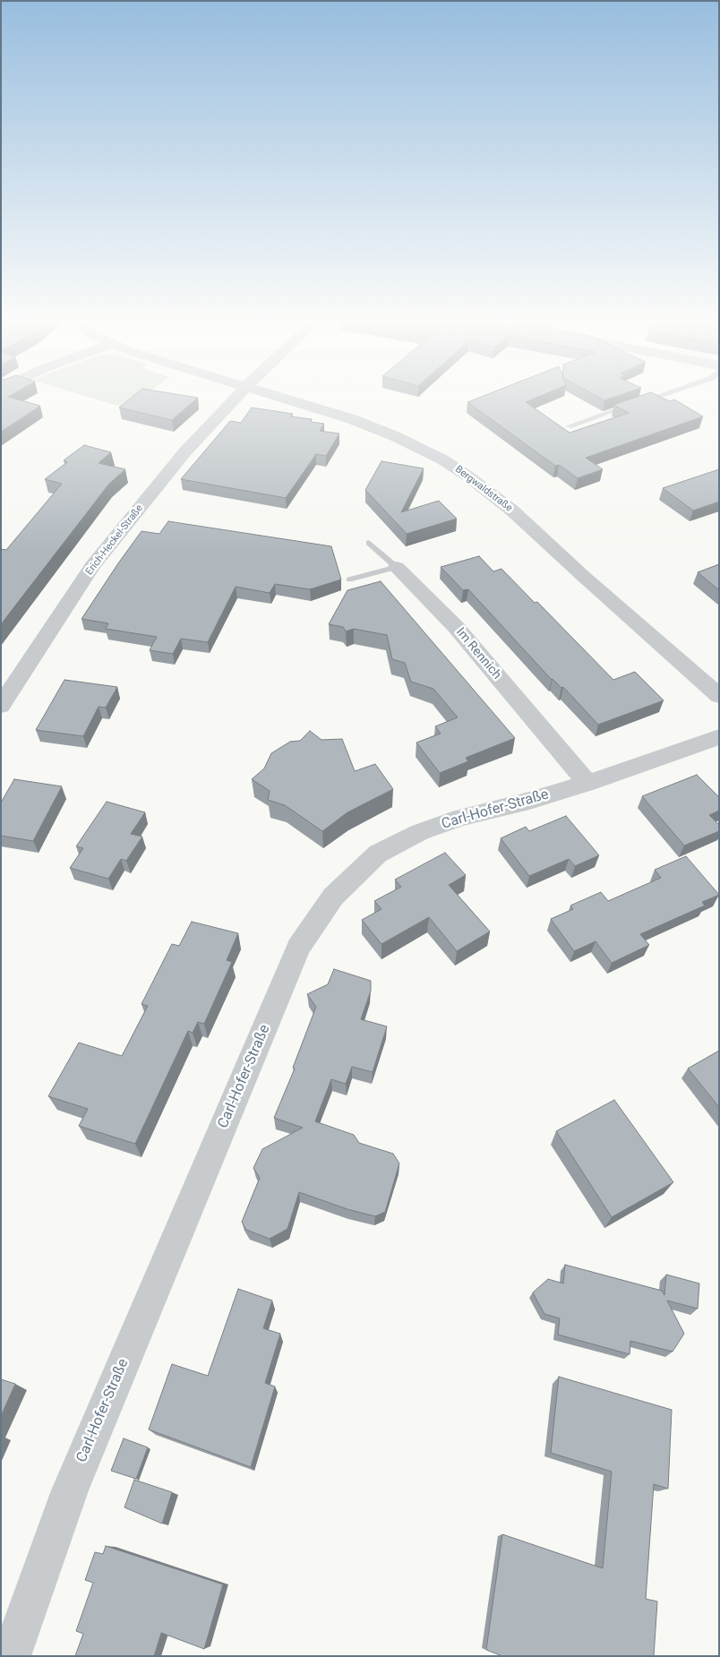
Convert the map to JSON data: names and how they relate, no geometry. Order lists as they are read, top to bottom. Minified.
{"streets":{"street":["Bergwaldstraße","Erich-Heckel-Straße","Im Rennich","Carl-Hofer-Straße"]},"crossings":[["Im Rennich","Carl-Hofer-Straße"]]}
